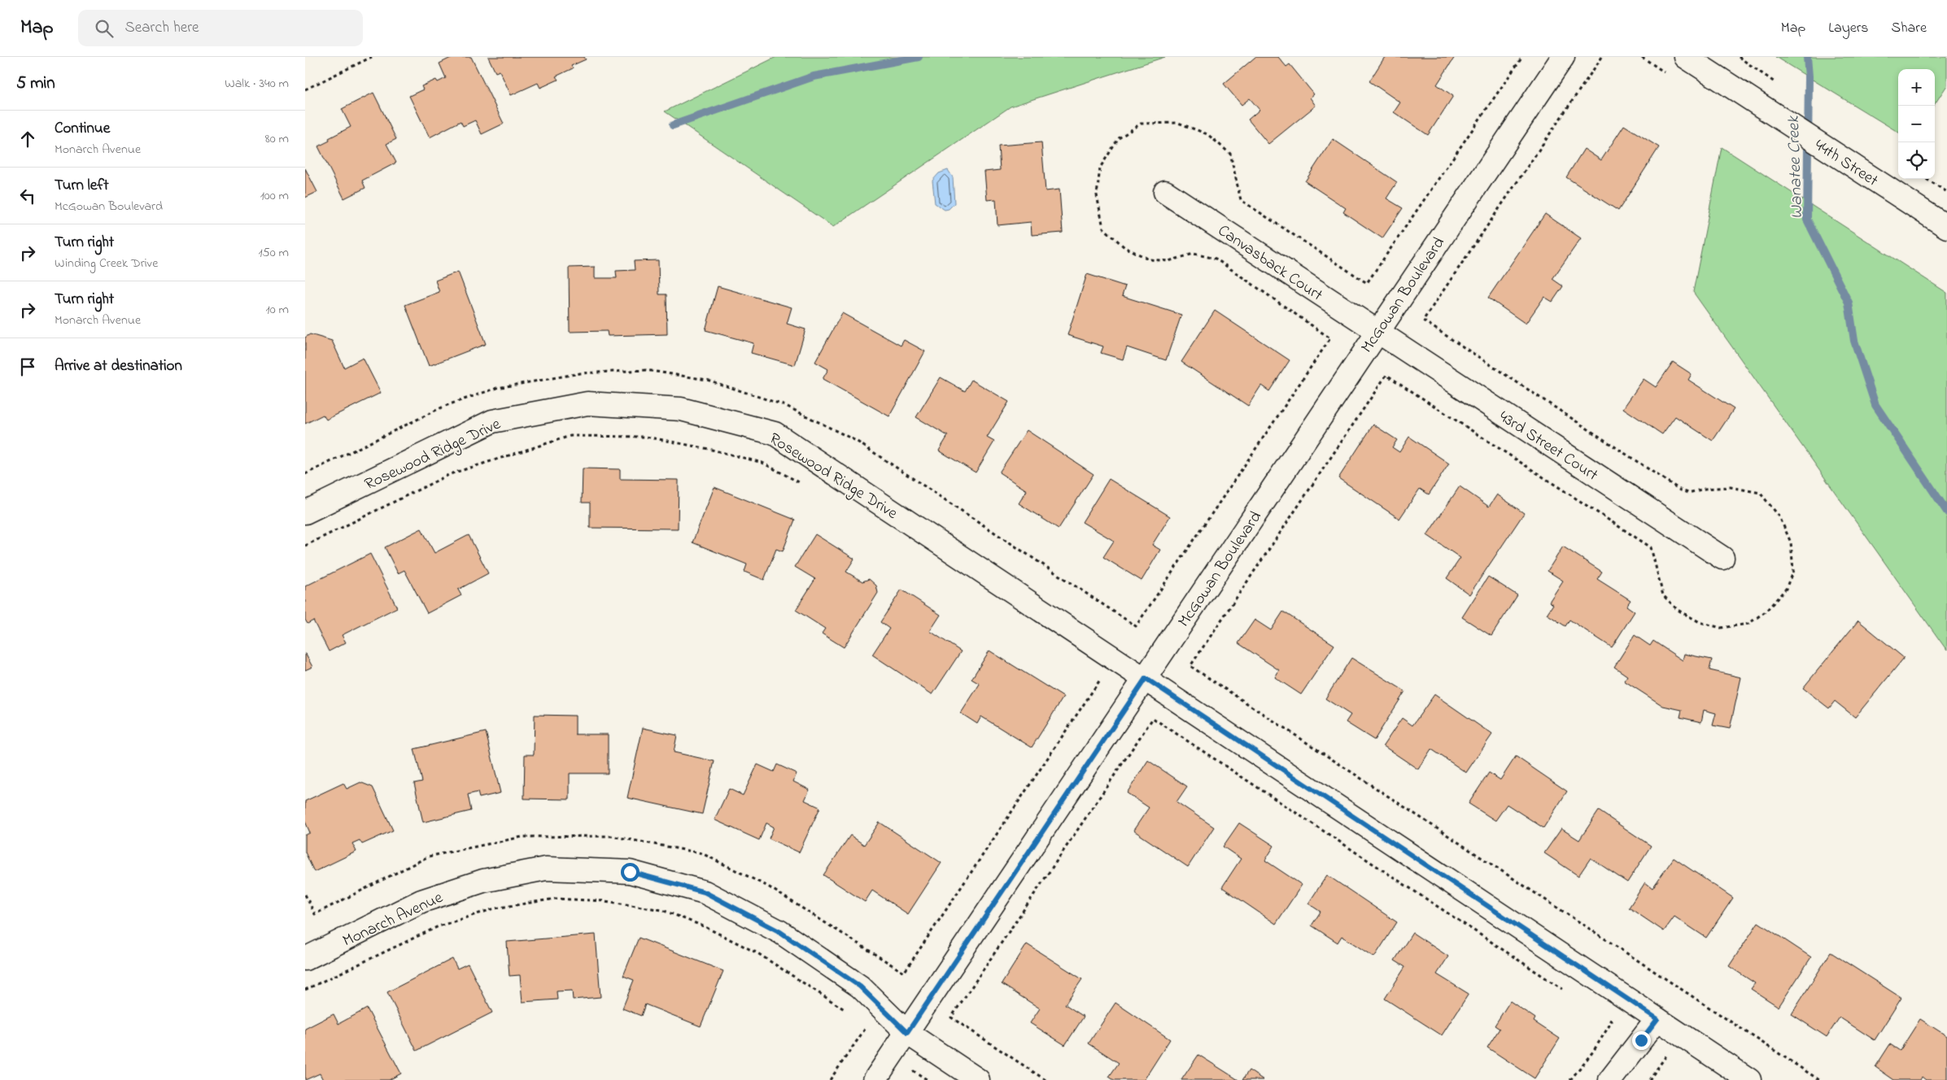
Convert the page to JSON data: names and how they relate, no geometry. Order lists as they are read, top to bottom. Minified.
{"streets":{"street":["44th Street","Canvasback Court","McGowan Boulevard","43rd Street Court","Rosewood Ridge Drive","Monarch Avenue"]},"crossings":[["Canvasback Court","McGowan Boulevard"],["Canvasback Court","43rd Street Court"],["McGowan Boulevard","43rd Street Court"],["McGowan Boulevard","Rosewood Ridge Drive"],["McGowan Boulevard","Monarch Avenue"]],"water":["Wanatee Creek"],"page":{"header":"Map","search":"Search here","nav":["Map","Layers","Share"],"heading":["5 min","Walk · 340 m"],"map_buttons":["+","−"],"list":[["Continue","Monarch Avenue","80 m"],["Turn left","McGowan Boulevard","100 m"],["Turn right","Winding Creek Drive","150 m"],["Turn right","Monarch Avenue","10 m"],"Arrive at destination"]}}
